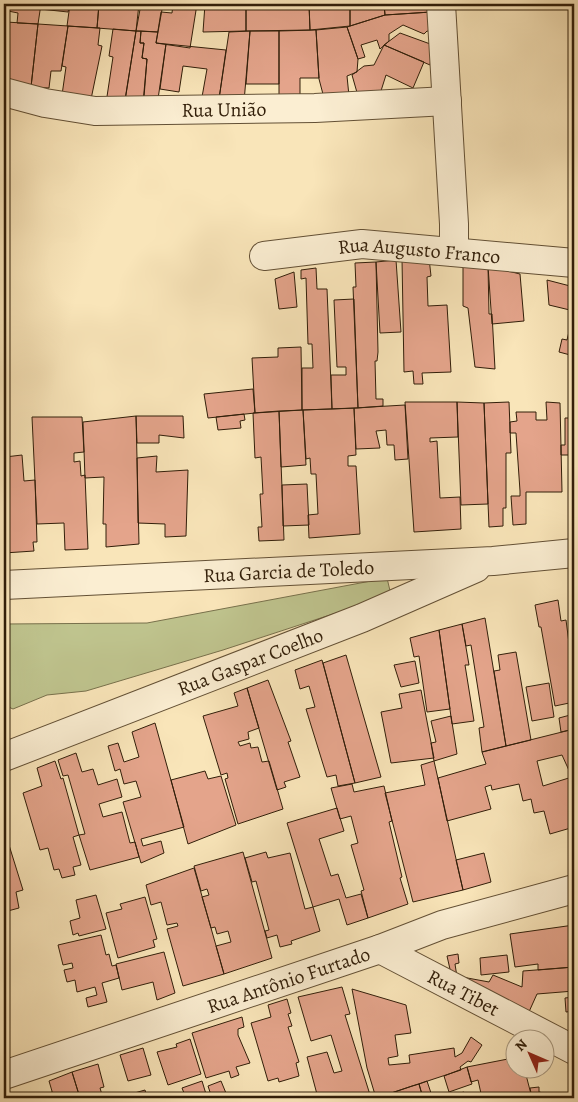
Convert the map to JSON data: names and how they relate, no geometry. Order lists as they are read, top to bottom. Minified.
{"streets":{"street":["Rua União","Rua Augusto Franco","Rua Garcia de Toledo","Rua Gaspar Coelho","Rua Antônio Furtado","Rua Tibet"]},"crossings":[["Rua Garcia de Toledo","Rua Gaspar Coelho"],["Rua Antônio Furtado","Rua Tibet"]],"north":"top left"}
